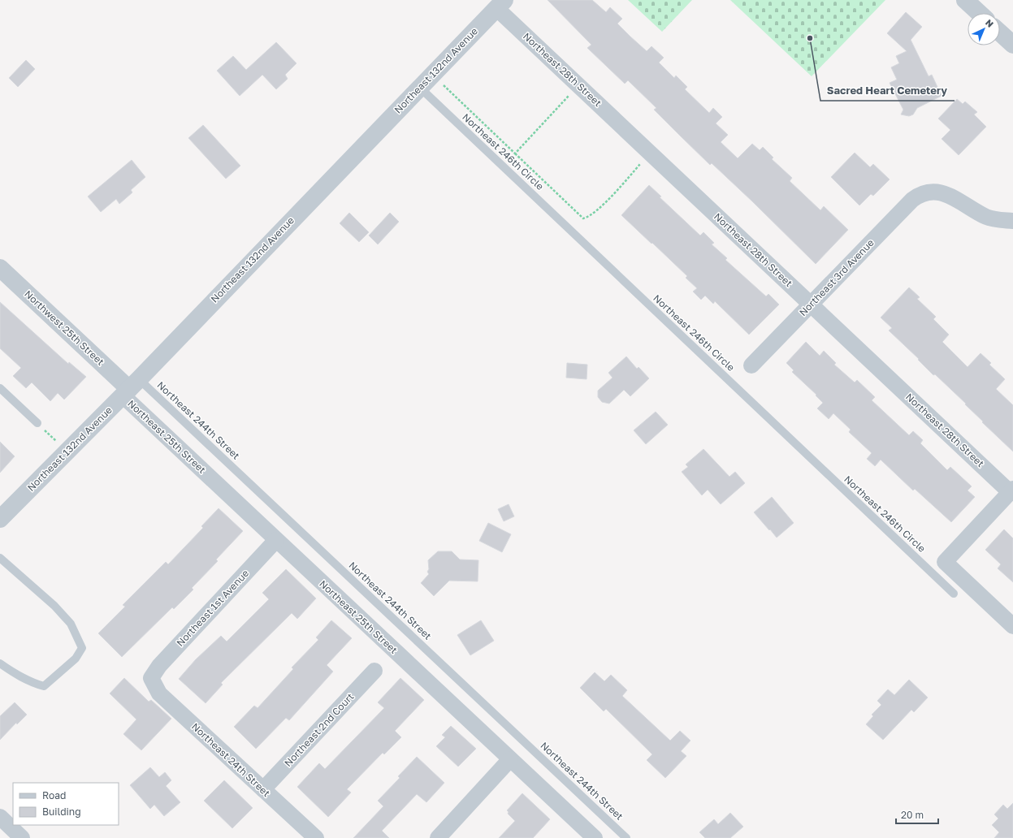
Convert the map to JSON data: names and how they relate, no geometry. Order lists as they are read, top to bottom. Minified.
{"streets":{"street":["Northeast 28th Street","Northeast 132nd Avenue","Northeast 3rd Avenue","Northwest 25th Street","Northeast 25th Street","Northeast 1st Avenue","Northeast 2nd Court","Northeast 24th Street"],"lane":["Northeast 246th Circle","Northeast 244th Street"]},"crossings":[["Northeast 28th Street","Northeast 132nd Avenue"],["Northeast 28th Street","Northeast 3rd Avenue"],["Northeast 132nd Avenue","Northeast 246th Circle"],["Northeast 132nd Avenue","Northwest 25th Street"],["Northeast 132nd Avenue","Northeast 244th Street"],["Northeast 132nd Avenue","Northeast 25th Street"],["Northwest 25th Street","Northeast 244th Street"],["Northwest 25th Street","Northeast 25th Street"],["Northeast 244th Street","Northeast 25th Street"],["Northeast 25th Street","Northeast 1st Avenue"],["Northeast 1st Avenue","Northeast 24th Street"],["Northeast 2nd Court","Northeast 24th Street"]],"places":["Sacred Heart Cemetery"],"legend":["Road","Building"],"scale_bar":"20 m","north":"top right"}
